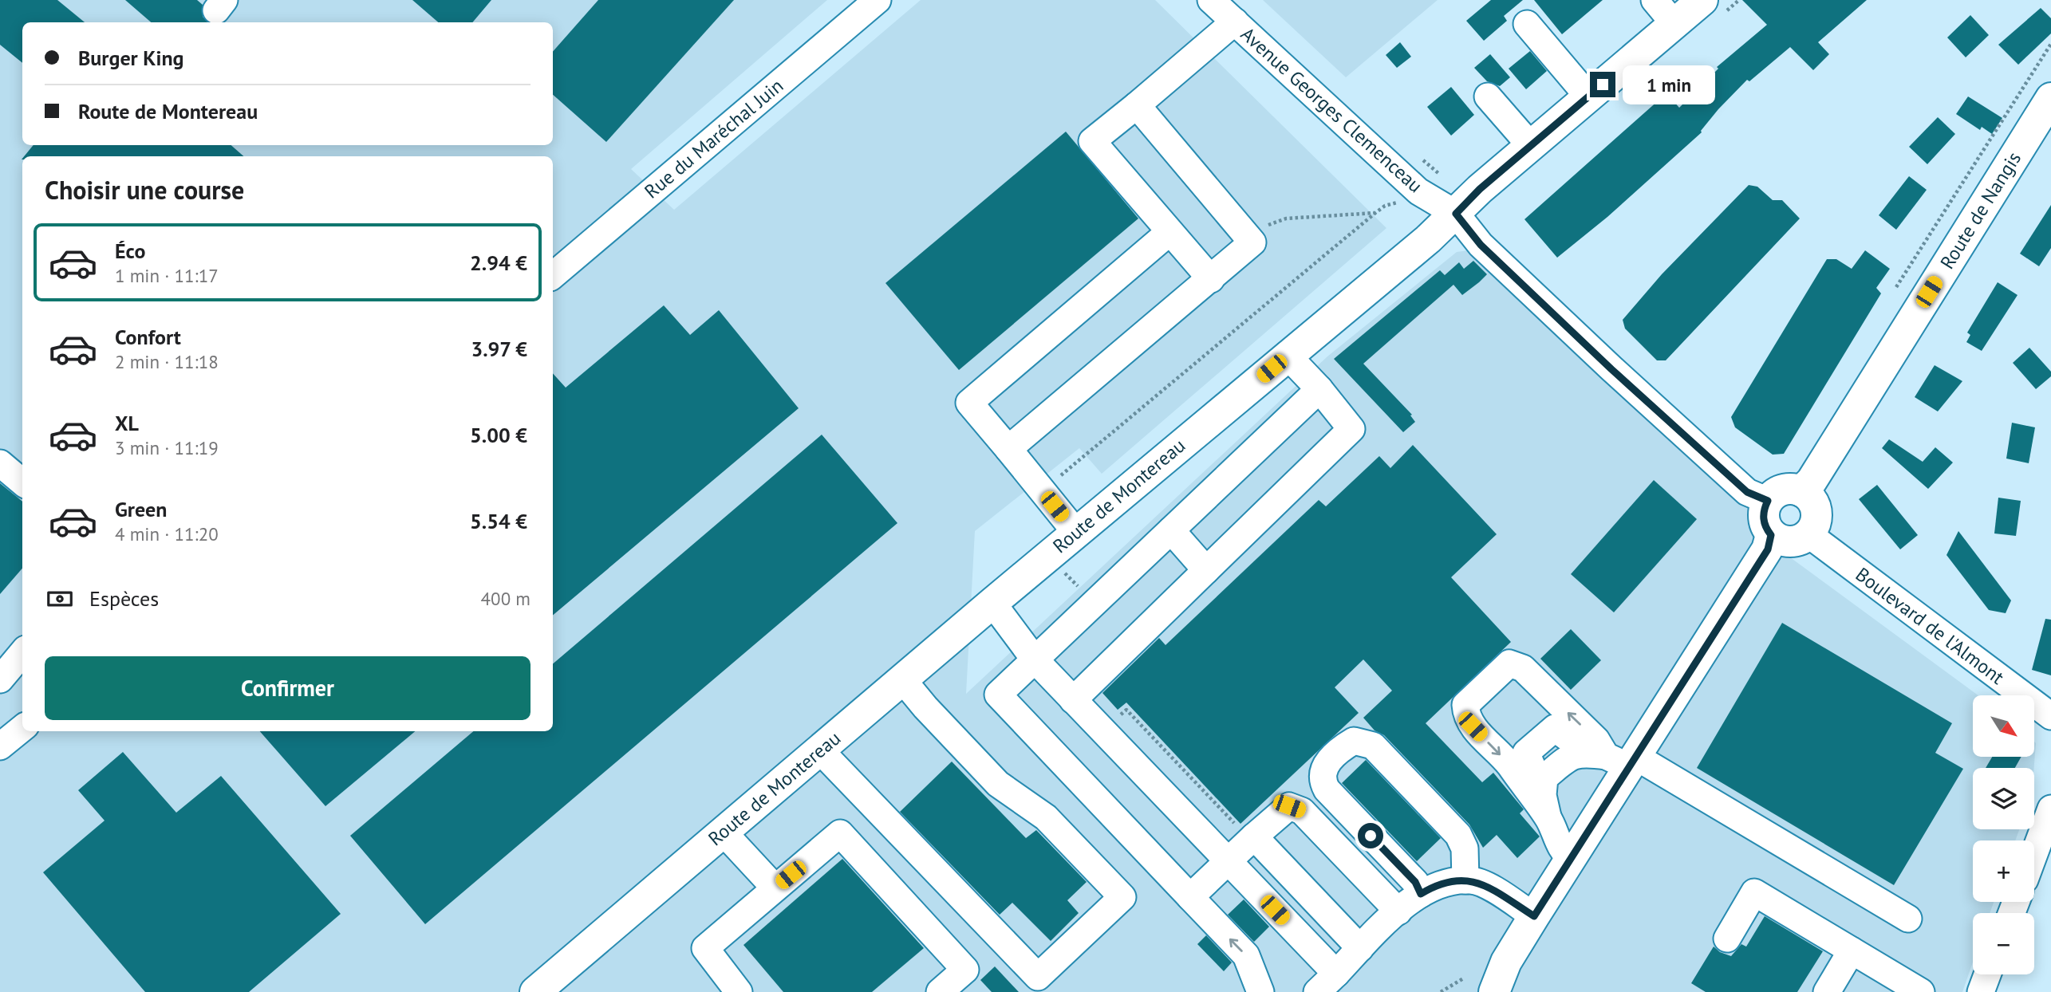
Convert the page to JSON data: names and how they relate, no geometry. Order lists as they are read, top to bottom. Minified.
{"streets":{"main road":["Route de Nangis","Route de Montereau"],"street":["Avenue Georges Clemenceau","Rue du Maréchal Juin","Boulevard de l'Almont"]},"crossings":[["Avenue Georges Clemenceau","Route de Montereau"],["Route de Nangis","Boulevard de l'Almont"]],"north":"bottom right","page":{"banner":["Burger King","Route de Montereau"],"bubble":"1 min","heading":"Choisir une course","list":[{"name":"Éco","note":"1 min · 11:17","value":"2.94 €"},{"name":"Confort","note":"2 min · 11:18","value":"3.97 €"},{"name":"XL","note":"3 min · 11:19","value":"5.00 €"},{"name":"Green","note":"4 min · 11:20","value":"5.54 €"}],"pay":["Espèces","400 m"],"buttons":"Confirmer","map_buttons":["+","−"]}}
